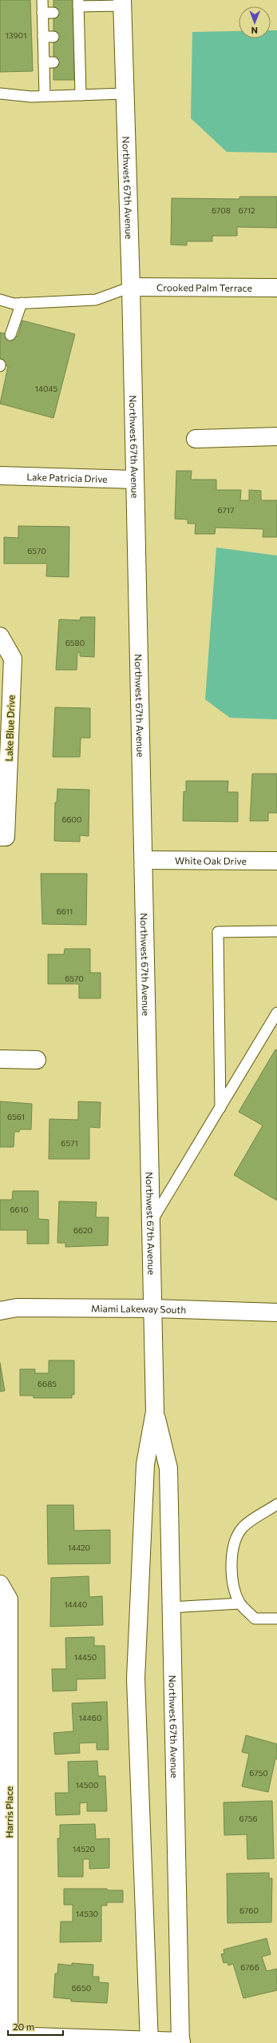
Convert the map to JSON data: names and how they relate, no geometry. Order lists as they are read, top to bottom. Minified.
{"streets":{"main road":["Northwest 67th Avenue","Crooked Palm Terrace","Lake Patricia Drive","Lake Blue Drive","White Oak Drive","Miami Lakeway South","Harris Place"]},"crossings":[["Northwest 67th Avenue","Crooked Palm Terrace"],["Northwest 67th Avenue","Lake Patricia Drive"],["Northwest 67th Avenue","White Oak Drive"],["Northwest 67th Avenue","Miami Lakeway South"]],"house_numbers":["13901","6708","6712","14045","6717","6570","6580","6600","6611","6570","6561","6571","6610","6620","6685","14420","14440","14450","14460","6750","14500","6756","14520","6760","14530","6766","6650"],"scale_bar":"20 m","north":"bottom"}
